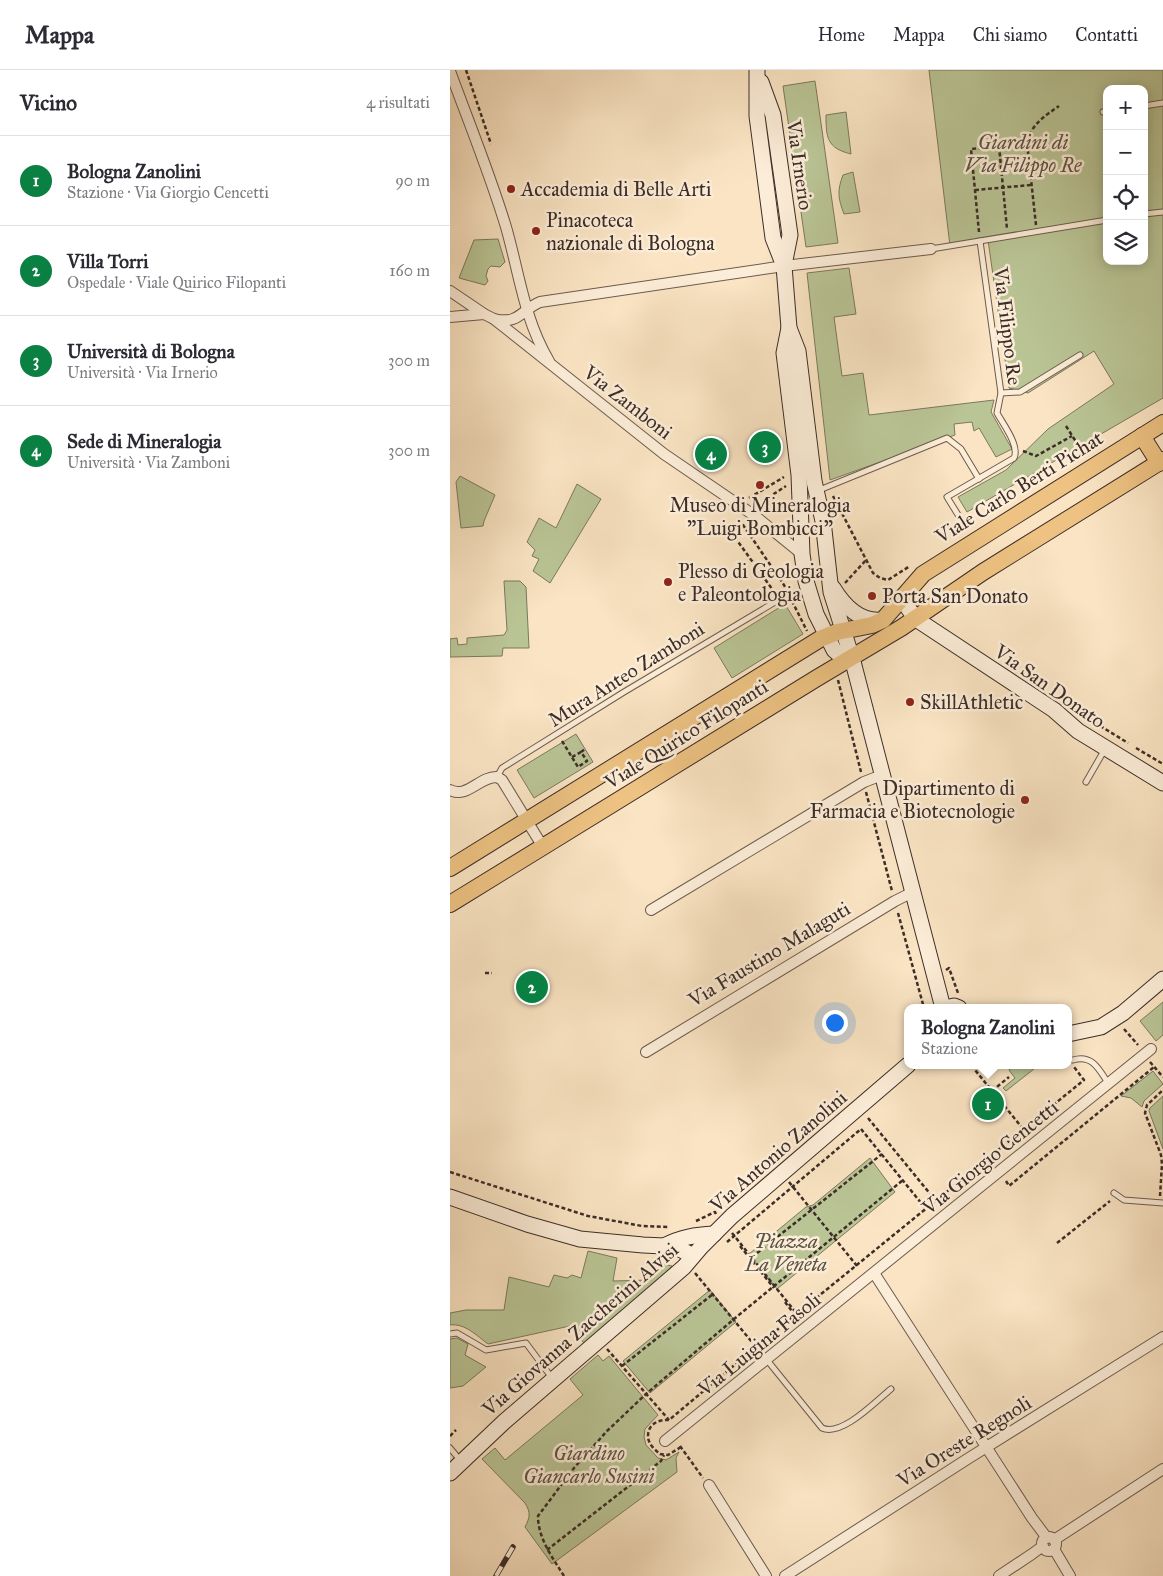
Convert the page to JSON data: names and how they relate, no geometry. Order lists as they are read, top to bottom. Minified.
{"streets":{"main road":["Viale Carlo Berti Pichat","Viale Quirico Filopanti"],"street":["Via Irnerio","Via Filippo Re","Via Zamboni","Via San Donato","Via Faustino Malaguti","Via Antonio Zanolini","Via Giorgio Cencetti","Via Giovanna Zaccherini Alvisi","Via Luigina Fasoli","Via Oreste Regnoli"],"lane":["Mura Anteo Zamboni"]},"crossings":[["Via Irnerio","Via Filippo Re"],["Via Filippo Re","Via Zamboni"],["Viale Carlo Berti Pichat","Viale Quirico Filopanti"],["Via San Donato","Viale Quirico Filopanti"],["Via Antonio Zanolini","Via Giovanna Zaccherini Alvisi"],["Via Giorgio Cencetti","Via Luigina Fasoli"]],"parks":["Giardini di Via Filippo Re","Piazza La Veneta","Giardino Giancarlo Susini"],"places":["Accademia di Belle Arti","Pinacoteca nazionale di Bologna","Museo di Mineralogia \"Luigi Bombicci\"","Plesso di Geologia e Paleontologia","Porta San Donato","SkillAthletic","Dipartimento di Farmacia e Biotecnologie"],"page":{"header":"Mappa","nav":["Home","Mappa","Chi siamo","Contatti"],"heading":["Vicino","4 risultati"],"map_buttons":["+","−"],"list":[{"mark":"1","name":"Bologna Zanolini","note":"Stazione · Via Giorgio Cencetti","value":"90 m"},{"mark":"2","name":"Villa Torri","note":"Ospedale · Viale Quirico Filopanti","value":"160 m"},{"mark":"3","name":"Università di Bologna","note":"Università · Via Irnerio","value":"300 m"},{"mark":"4","name":"Sede di Mineralogia","note":"Università · Via Zamboni","value":"300 m"}],"pins":["3","4","2","1"],"popup":["Bologna Zanolini","Stazione"]}}
